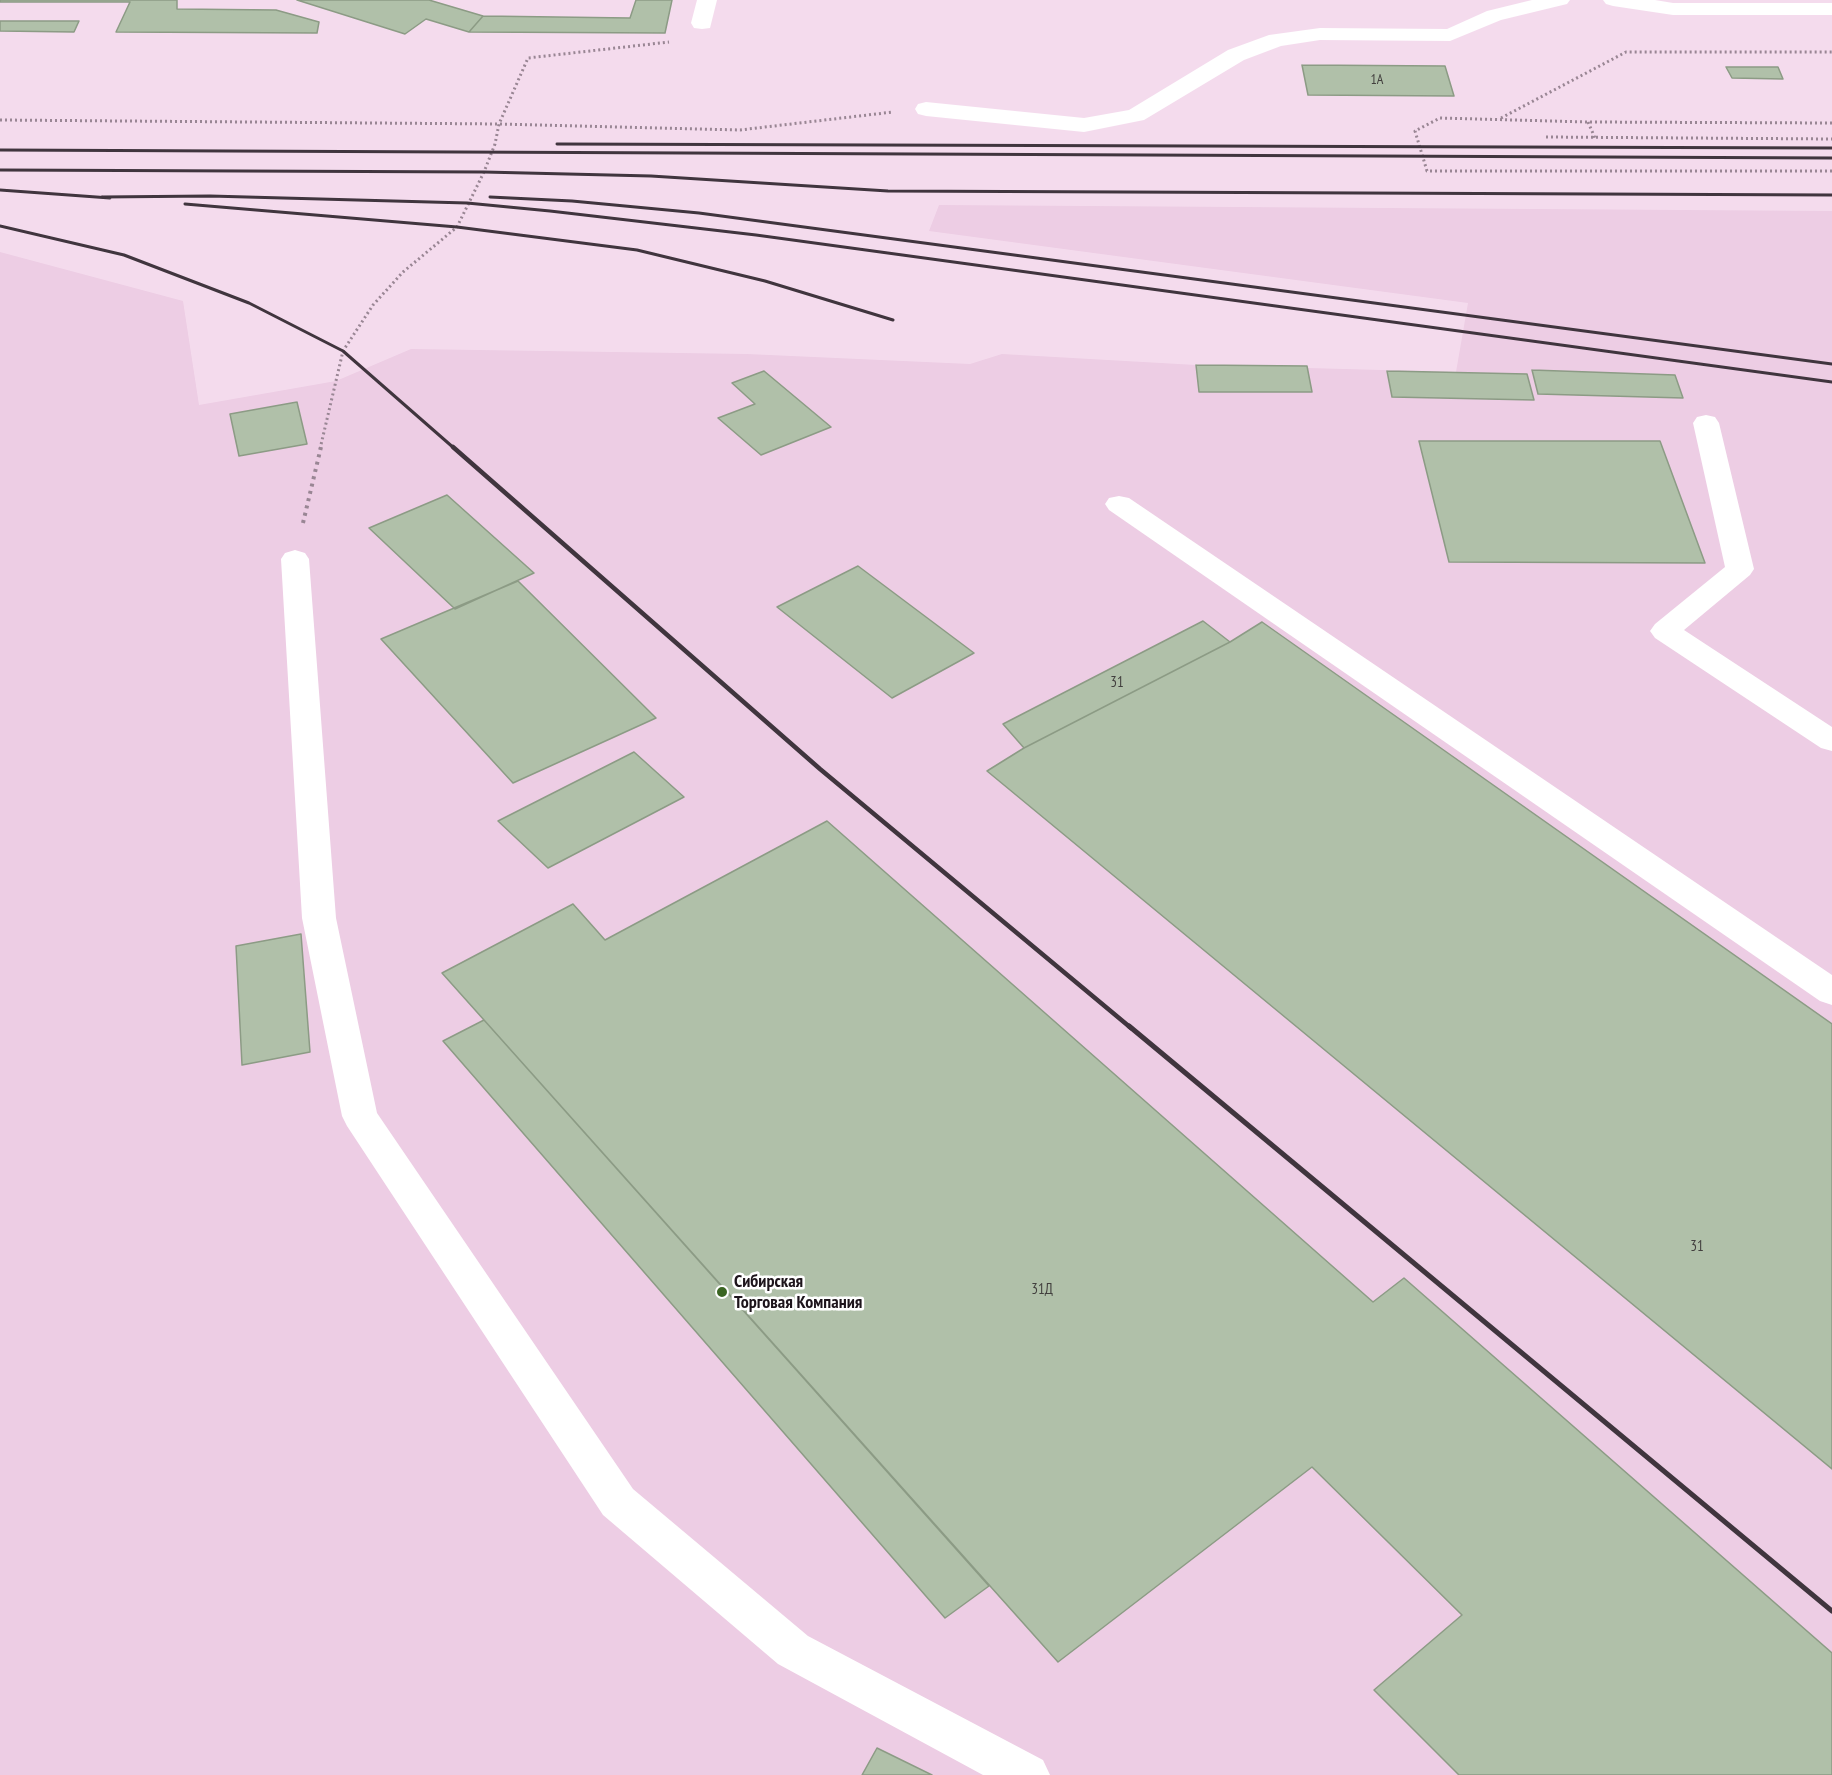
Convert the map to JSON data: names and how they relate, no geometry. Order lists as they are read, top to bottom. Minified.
{"places":["Сибирская Торговая Компания"],"house_numbers":["1А","31","31","31Д"]}
